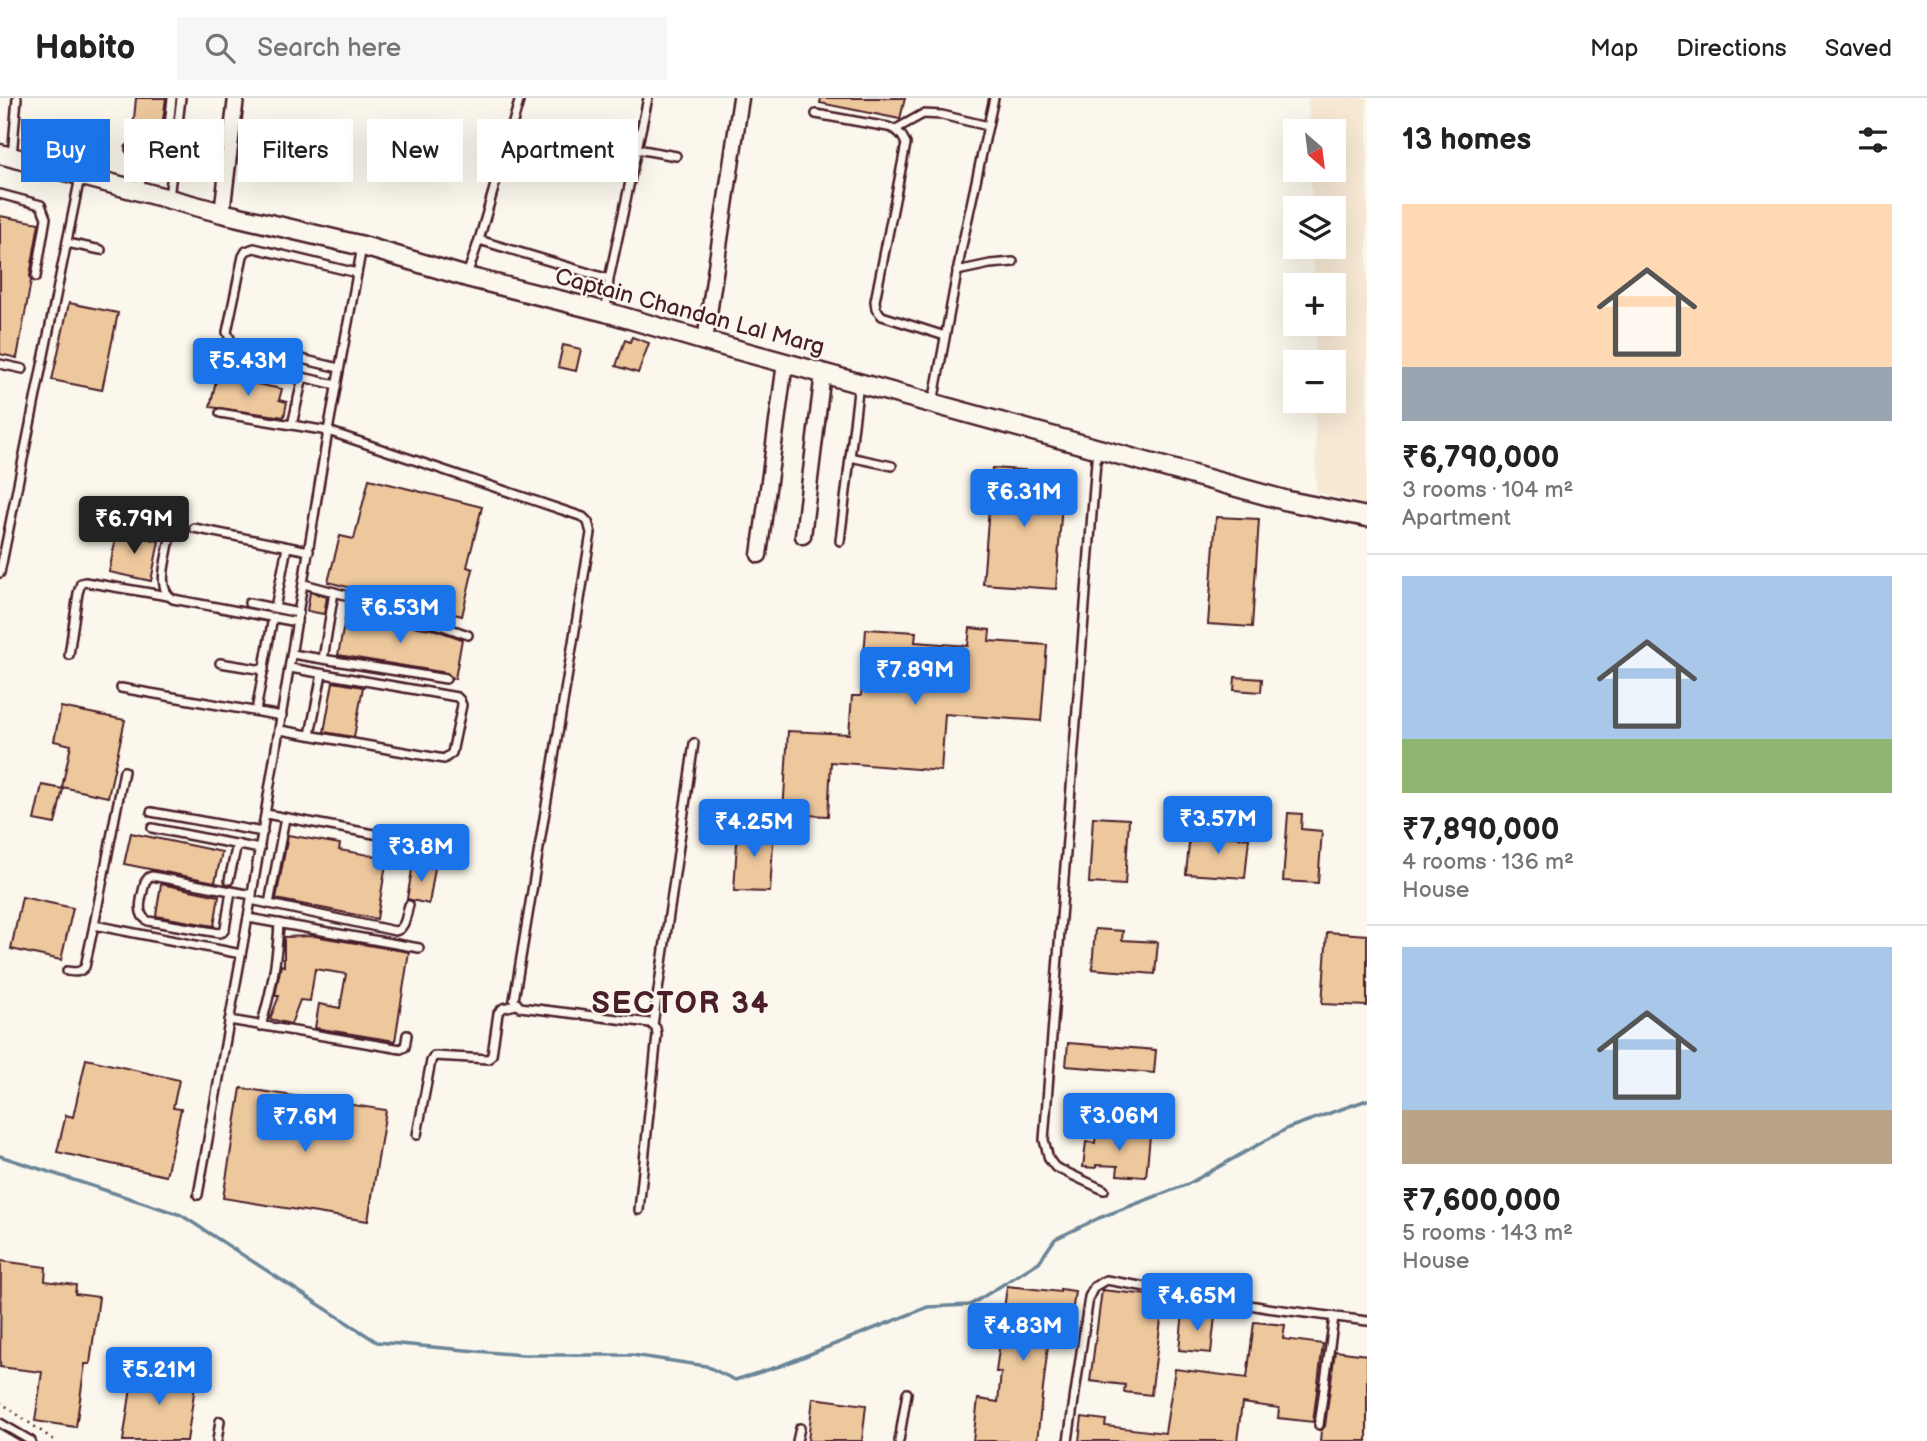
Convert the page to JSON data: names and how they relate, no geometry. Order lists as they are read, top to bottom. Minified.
{"streets":{"street":["Captain Chandan Lal Marg"]},"districts":["SECTOR 34"],"north":"bottom right","page":{"header":"Habito","search":"Search here","nav":["Map","Directions","Saved"],"heading":"13 homes","map_buttons":["+","−"],"chip":["Buy","Rent","Filters","New","Apartment"],"list":[{"name":"₹6,790,000","note":"3 rooms · 104 m² · Apartment"},{"name":"₹7,890,000","note":"4 rooms · 136 m² · House"},{"name":"₹7,600,000","note":"5 rooms · 143 m² · House"}],"price":["₹5.43M","₹6.31M","₹6.79M","₹6.53M","₹7.89M","₹3.57M","₹4.25M","₹3.8M","₹3.06M","₹7.6M","₹4.65M","₹4.83M","₹5.21M"]}}
